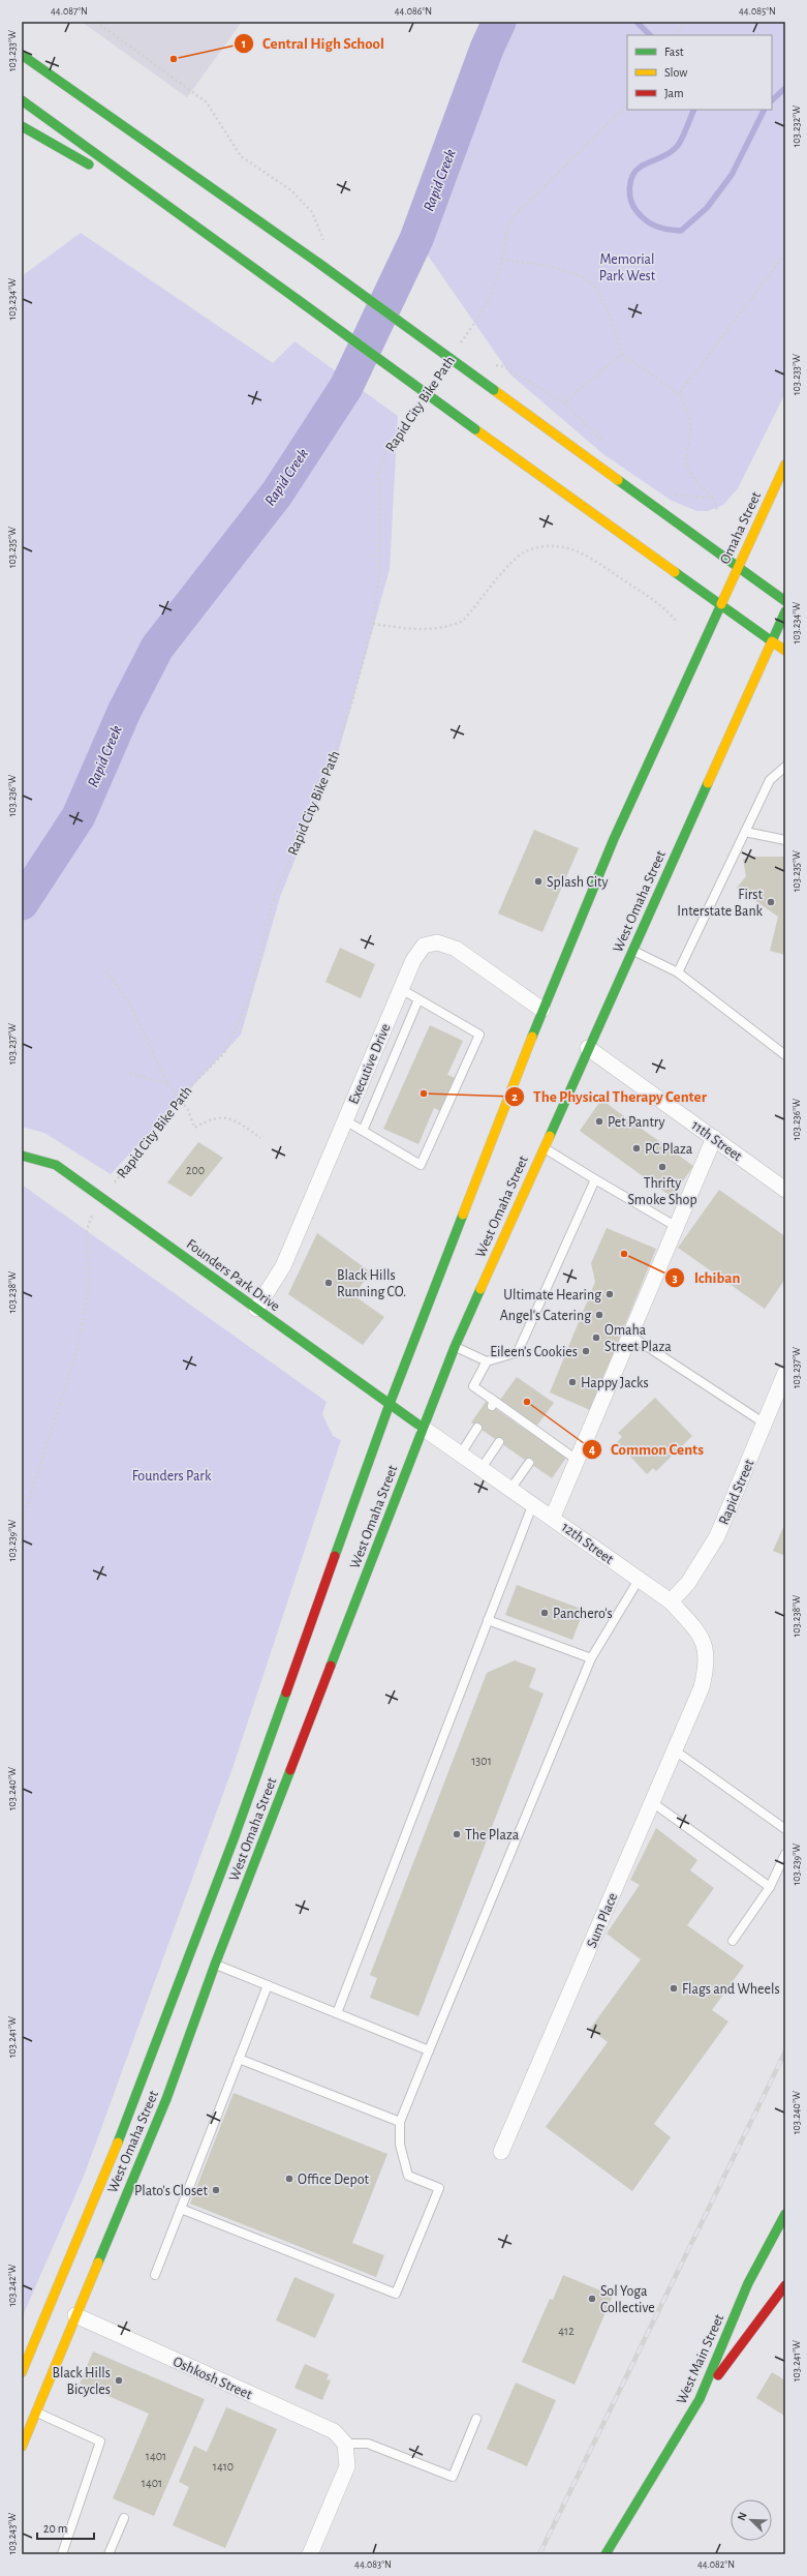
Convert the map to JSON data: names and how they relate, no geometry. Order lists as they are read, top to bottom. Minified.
{"streets":{"main road":["Omaha Street","West Omaha Street","Founders Park Drive","West Main Street"],"street":["Executive Drive","11th Street","Rapid Street","12th Street","Sum Place","Oshkosh Street"],"path":["Rapid City Bike Path"]},"crossings":[["Rapid City Bike Path","Founders Park Drive"],["Omaha Street","West Omaha Street"],["West Omaha Street","Executive Drive"],["West Omaha Street","11th Street"],["West Omaha Street","Founders Park Drive"],["West Omaha Street","12th Street"],["West Omaha Street","Oshkosh Street"],["Executive Drive","Founders Park Drive"],["Founders Park Drive","12th Street"],["Rapid Street","12th Street"],["12th Street","Sum Place"]],"water":["Rapid Creek"],"parks":["Memorial Park West","Founders Park"],"places":["Central High School","Splash City","First Interstate Bank","The Physical Therapy Center","Pet Pantry","PC Plaza","Thrifty Smoke Shop","Ichiban","Black Hills Running CO.","Ultimate Hearing","Angel's Catering","Omaha Street Plaza","Eileen's Cookies","Happy Jacks","Common Cents","Panchero's","The Plaza","Flags and Wheels","Office Depot","Plato's Closet","Sol Yoga Collective","Black Hills Bicycles"],"house_numbers":["200","1301","412","1401","1410","1401"],"legend":["Fast","Slow","Jam"],"scale_bar":"20 m","north":"top left","coordinates":["44.087°N","44.086°N","44.085°N","103.233°W","103.232°W","103.234°W","103.235°W","103.236°W","103.237°W","103.238°W","103.239°W","103.240°W","103.241°W","103.242°W","103.243°W","44.083°N","44.082°N"]}
